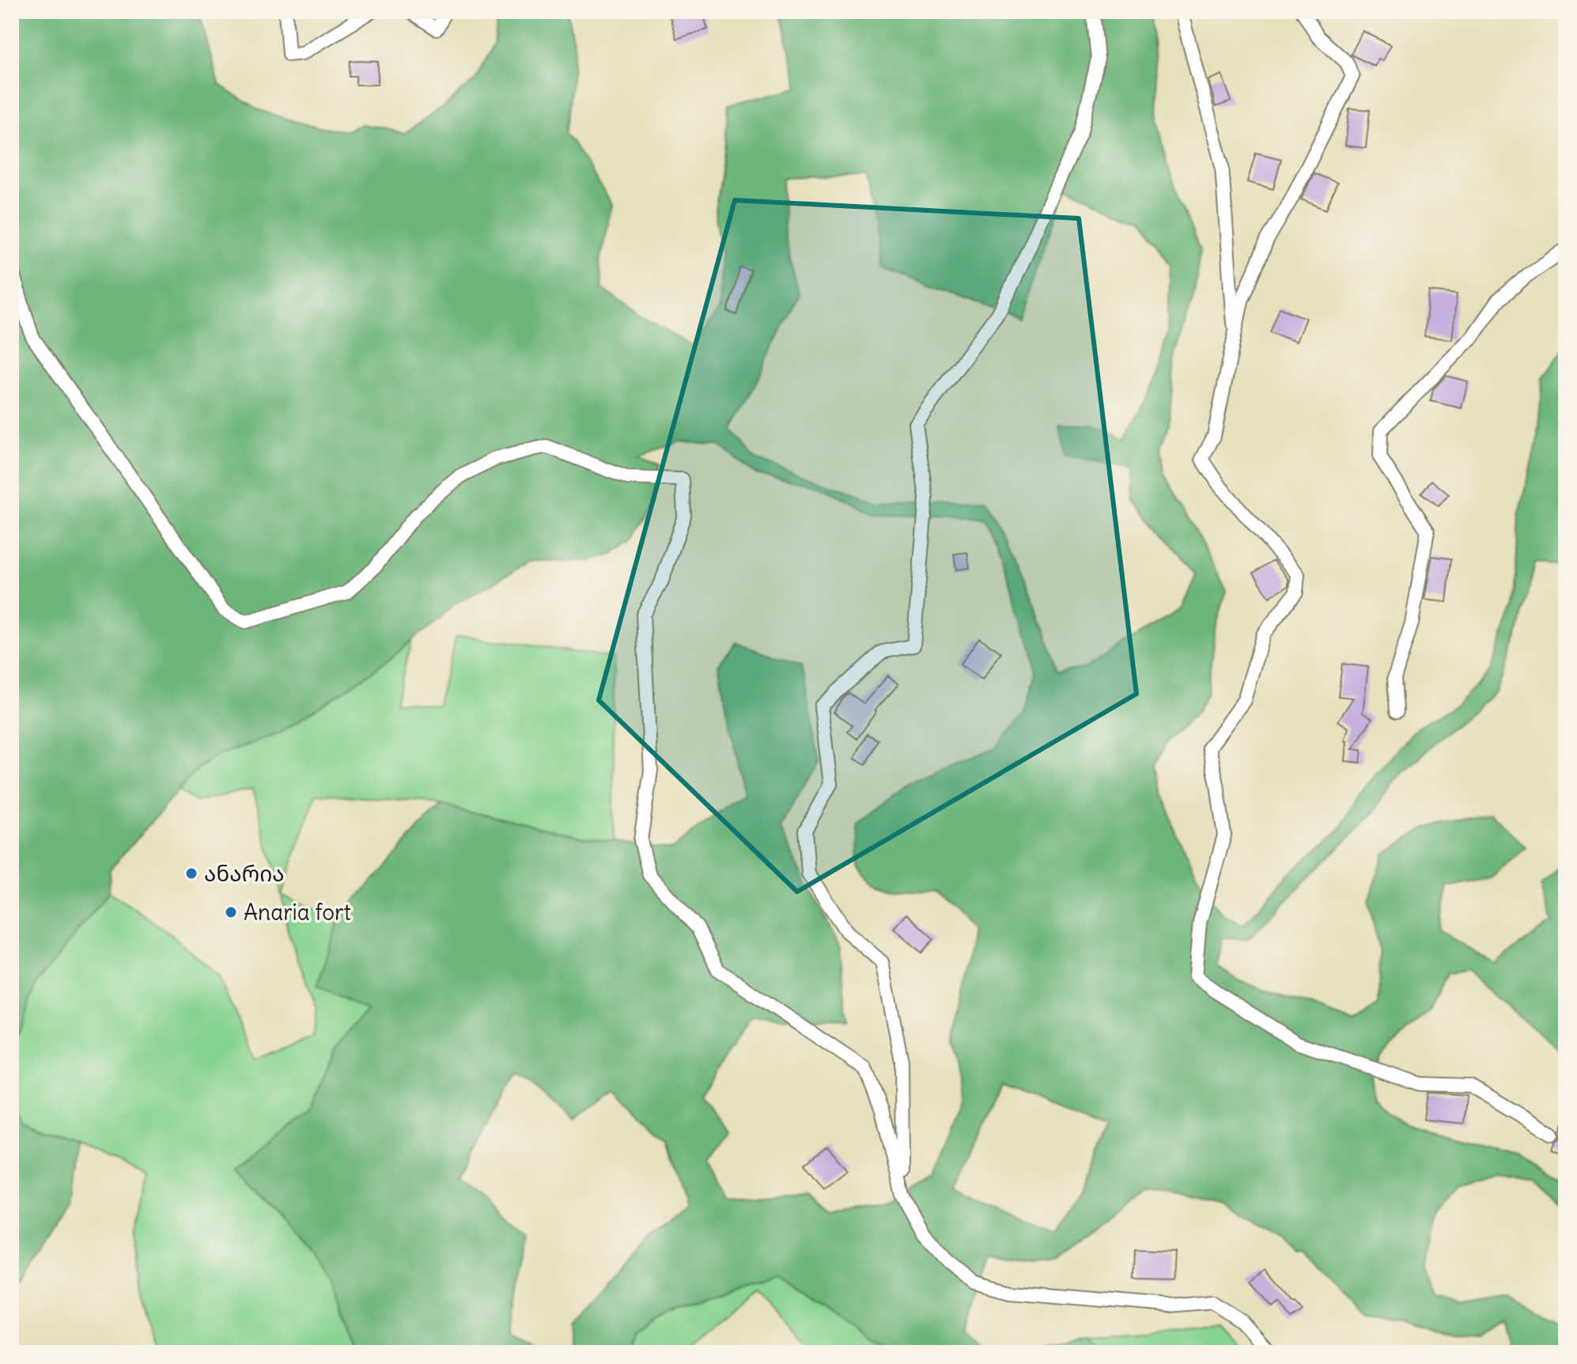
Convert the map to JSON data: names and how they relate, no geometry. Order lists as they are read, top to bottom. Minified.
{"places":["ანარია","Anaria fort"]}
